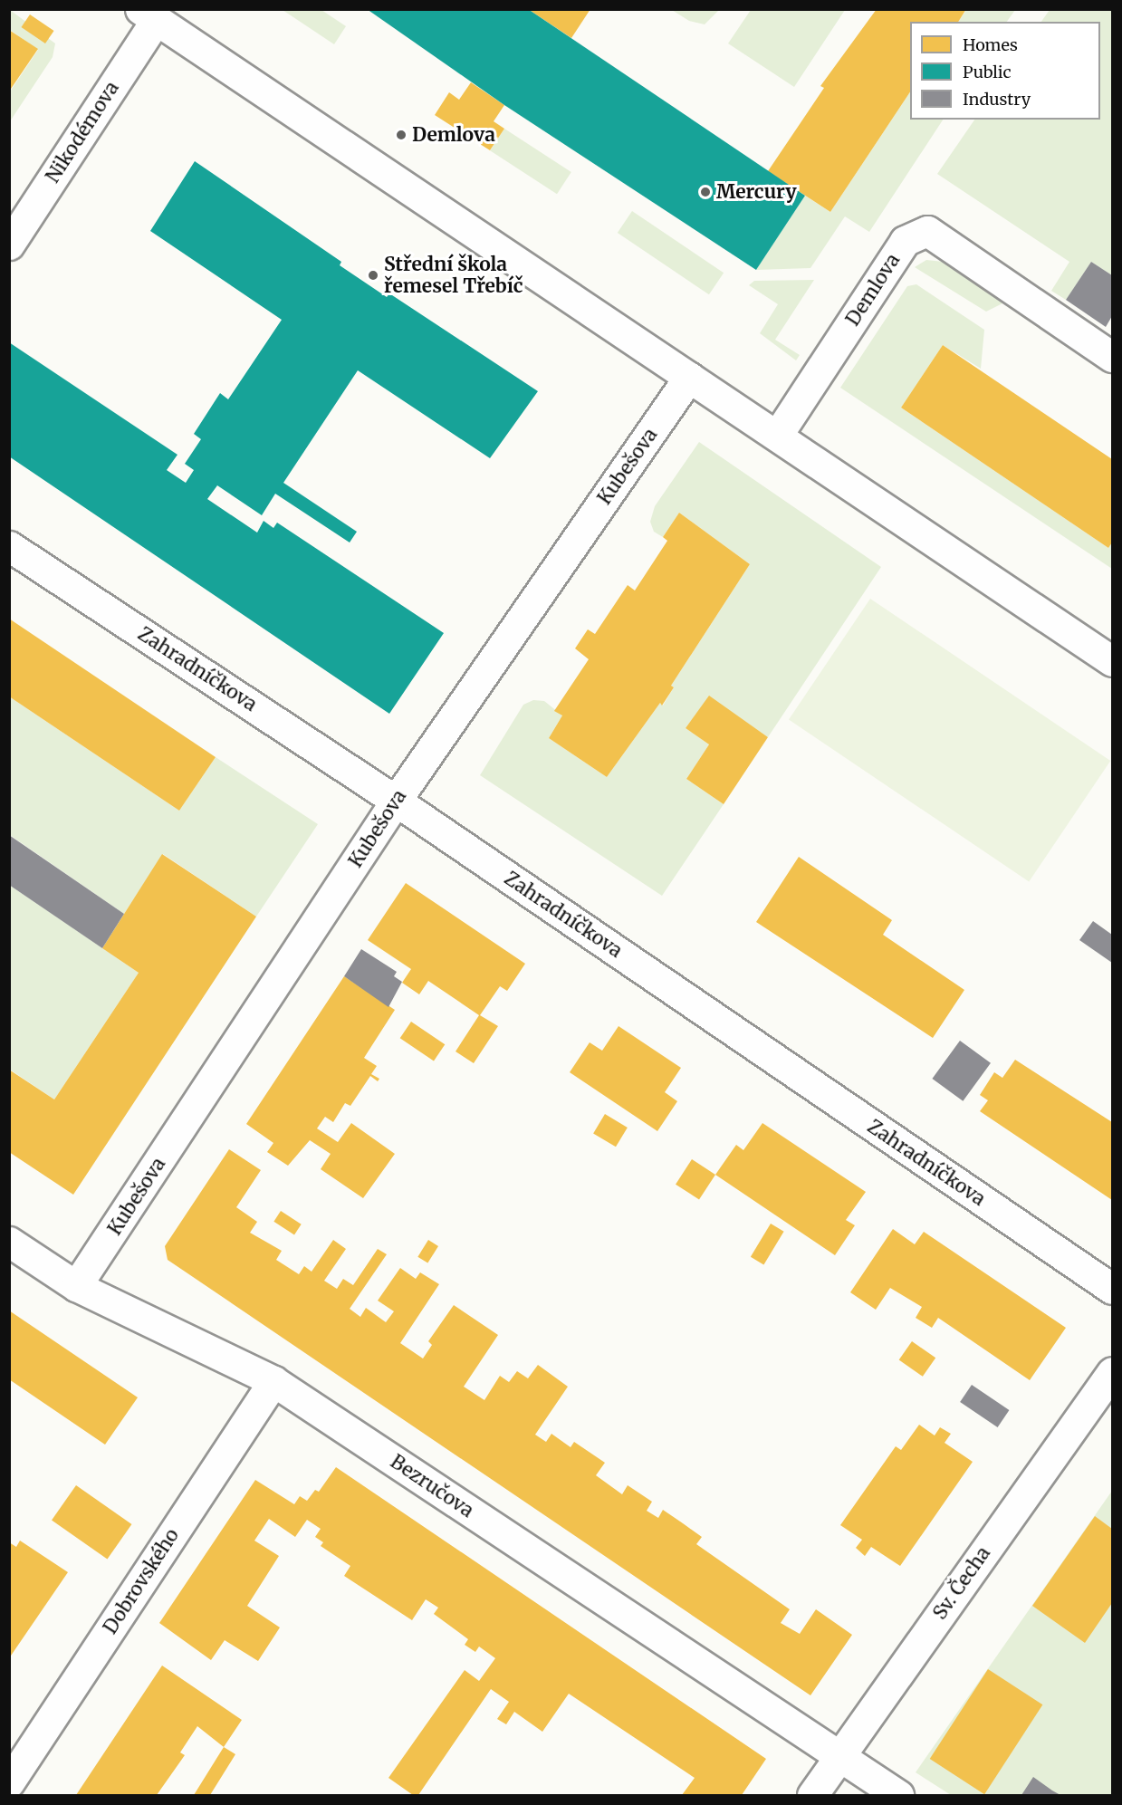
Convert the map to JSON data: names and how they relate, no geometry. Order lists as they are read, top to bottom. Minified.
{"streets":{"street":["Nikodémova","Demlova","Kubešova","Zahradníčkova","Bezručova","Dobrovského","Sv. Čecha"]},"crossings":[["Kubešova","Zahradníčkova"],["Kubešova","Bezručova"],["Bezručova","Dobrovského"],["Bezručova","Sv. Čecha"]],"places":["Demlova","Mercury","Střední škola řemesel Třebíč"],"legend":["Homes","Public","Industry"]}
